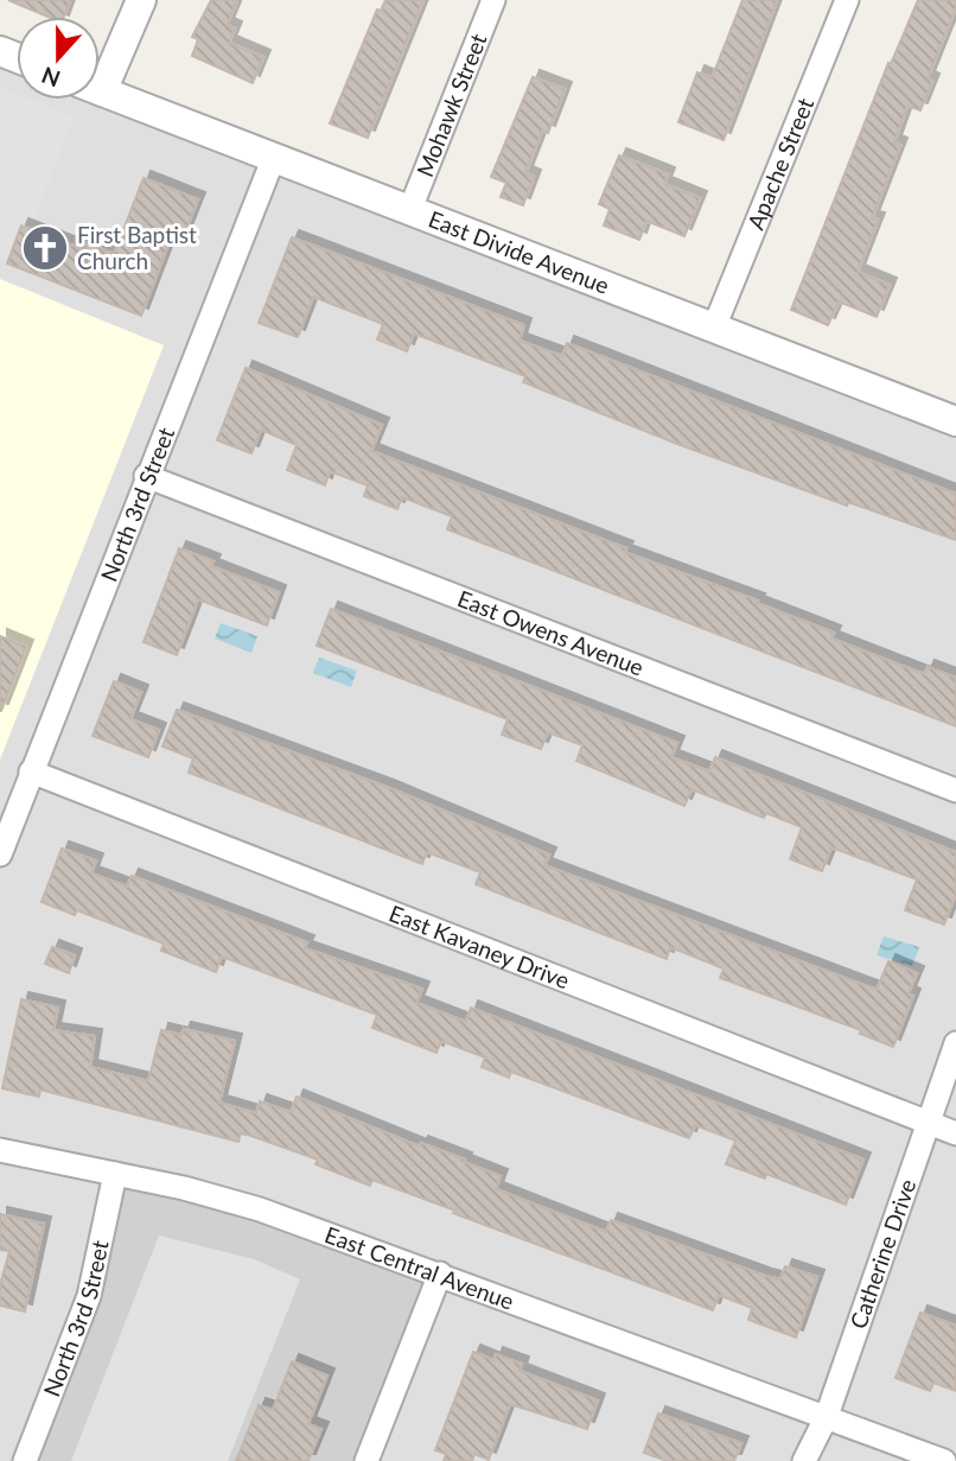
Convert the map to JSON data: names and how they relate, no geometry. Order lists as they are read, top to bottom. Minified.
{"streets":{"street":["Mohawk Street","Apache Street","East Divide Avenue","North 3rd Street","East Owens Avenue","East Kavaney Drive","Catherine Drive","East Central Avenue"]},"crossings":[["Mohawk Street","East Divide Avenue"],["Apache Street","East Divide Avenue"],["East Divide Avenue","North 3rd Street"],["North 3rd Street","East Owens Avenue"],["North 3rd Street","East Kavaney Drive"],["North 3rd Street","East Central Avenue"],["East Kavaney Drive","Catherine Drive"],["Catherine Drive","East Central Avenue"]],"places":{"church":["First Baptist Church"]},"north":"bottom"}
